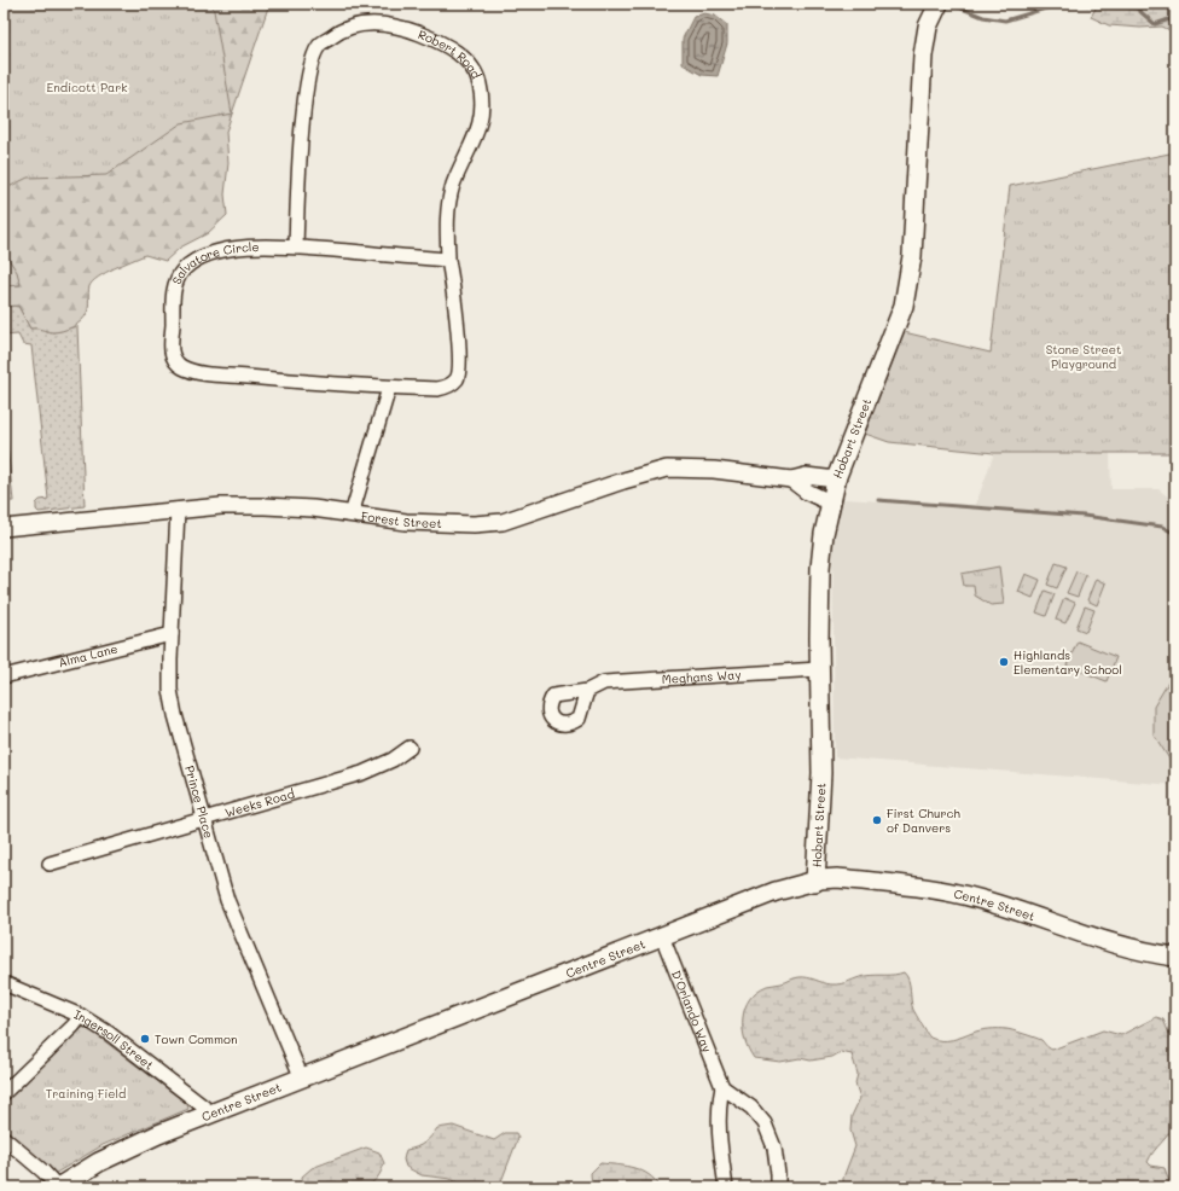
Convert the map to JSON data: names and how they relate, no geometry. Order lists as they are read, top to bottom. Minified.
{"streets":{"main road":["Hobart Street","Centre Street"],"street":["Robert Road","Salvatore Circle","Forest Street","Alma Lane","Meghans Way","Prince Place","Weeks Road","D'Orlando Way","Ingersoll Street"]},"crossings":[["Robert Road","Salvatore Circle"],["Hobart Street","Forest Street"],["Hobart Street","Meghans Way"],["Hobart Street","Centre Street"],["Forest Street","Prince Place"],["Alma Lane","Prince Place"],["Prince Place","Weeks Road"],["Prince Place","Centre Street"],["Centre Street","D'Orlando Way"],["Centre Street","Ingersoll Street"]],"parks":["Endicott Park","Stone Street Playground","Training Field"],"places":["Highlands Elementary School","First Church of Danvers","Town Common"]}
